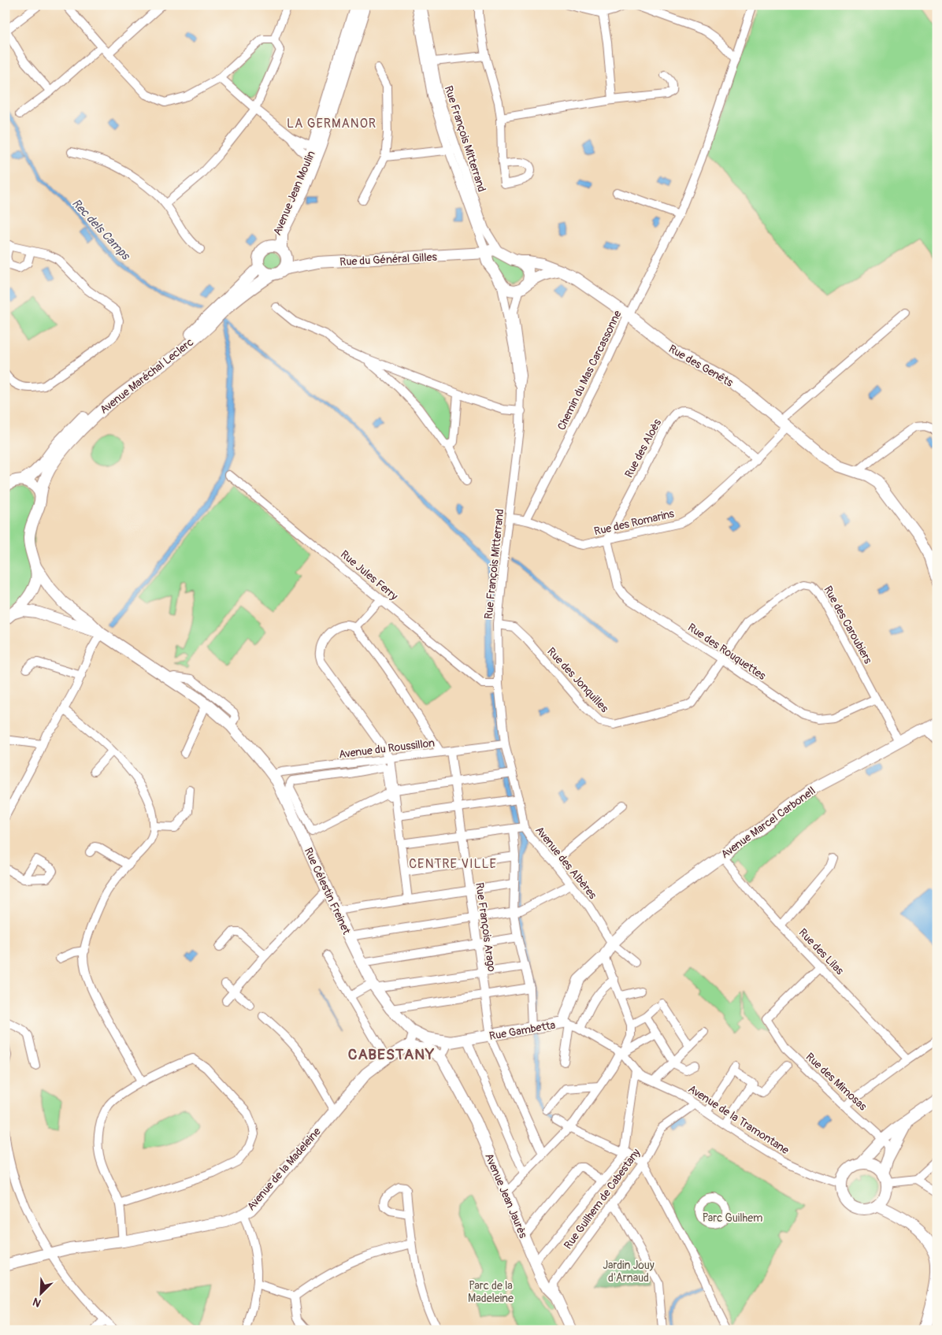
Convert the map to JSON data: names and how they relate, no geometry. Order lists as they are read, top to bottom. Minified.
{"streets":{"street":["Rue François Mitterrand","Avenue Jean Moulin","Rue du Général Gilles","Rue des Genêts","Chemin du Mas Carcassonne","Avenue Maréchal Leclerc","Rue des Aloès","Rue des Romarins","Rue Jules Ferry","Rue des Caroubiers","Rue des Rouquettes","Rue des Jonquilles","Avenue du Roussillon","Avenue Marcel Carbonell","Avenue des Albères","Rue Célestin Freinet","Rue François Arago","Rue des Lilas","Rue Gambetta","Rue des Mimosas","Avenue de la Tramontane","Avenue de la Madeleine","Avenue Jean Jaurès","Rue Guilhem de Cabestany"]},"crossings":[["Rue François Mitterrand","Rue du Général Gilles"],["Rue François Mitterrand","Rue des Genêts"],["Rue François Mitterrand","Rue Jules Ferry"],["Rue François Mitterrand","Rue des Jonquilles"],["Rue François Mitterrand","Avenue du Roussillon"],["Rue François Mitterrand","Avenue des Albères"],["Avenue Jean Moulin","Rue du Général Gilles"],["Avenue Jean Moulin","Avenue Maréchal Leclerc"],["Rue du Général Gilles","Avenue Maréchal Leclerc"],["Rue des Genêts","Chemin du Mas Carcassonne"],["Rue des Genêts","Rue des Romarins"],["Chemin du Mas Carcassonne","Rue des Romarins"],["Avenue Maréchal Leclerc","Rue Célestin Freinet"],["Rue des Aloès","Rue des Romarins"],["Rue des Aloès","Rue des Rouquettes"],["Rue des Romarins","Rue des Rouquettes"],["Rue des Caroubiers","Rue des Rouquettes"],["Rue des Caroubiers","Rue des Jonquilles"],["Rue des Caroubiers","Avenue Marcel Carbonell"],["Rue des Rouquettes","Rue des Jonquilles"],["Avenue du Roussillon","Avenue des Albères"],["Avenue du Roussillon","Rue Célestin Freinet"],["Avenue du Roussillon","Rue François Arago"],["Avenue Marcel Carbonell","Avenue des Albères"],["Avenue Marcel Carbonell","Rue des Lilas"],["Avenue Marcel Carbonell","Rue Gambetta"],["Rue Célestin Freinet","Rue Gambetta"],["Rue François Arago","Rue Gambetta"],["Rue des Lilas","Rue des Mimosas"],["Rue Gambetta","Avenue de la Tramontane"],["Avenue de la Tramontane","Rue Guilhem de Cabestany"],["Avenue Jean Jaurès","Rue Guilhem de Cabestany"]],"districts":["LA GERMANOR","CENTRE VILLE","CABESTANY"],"water":["Rec dels Camps"],"parks":["Parc Guilhem","Jardin Jouy d'Arnaud","Parc de la Madeleine"],"north":"bottom left"}
